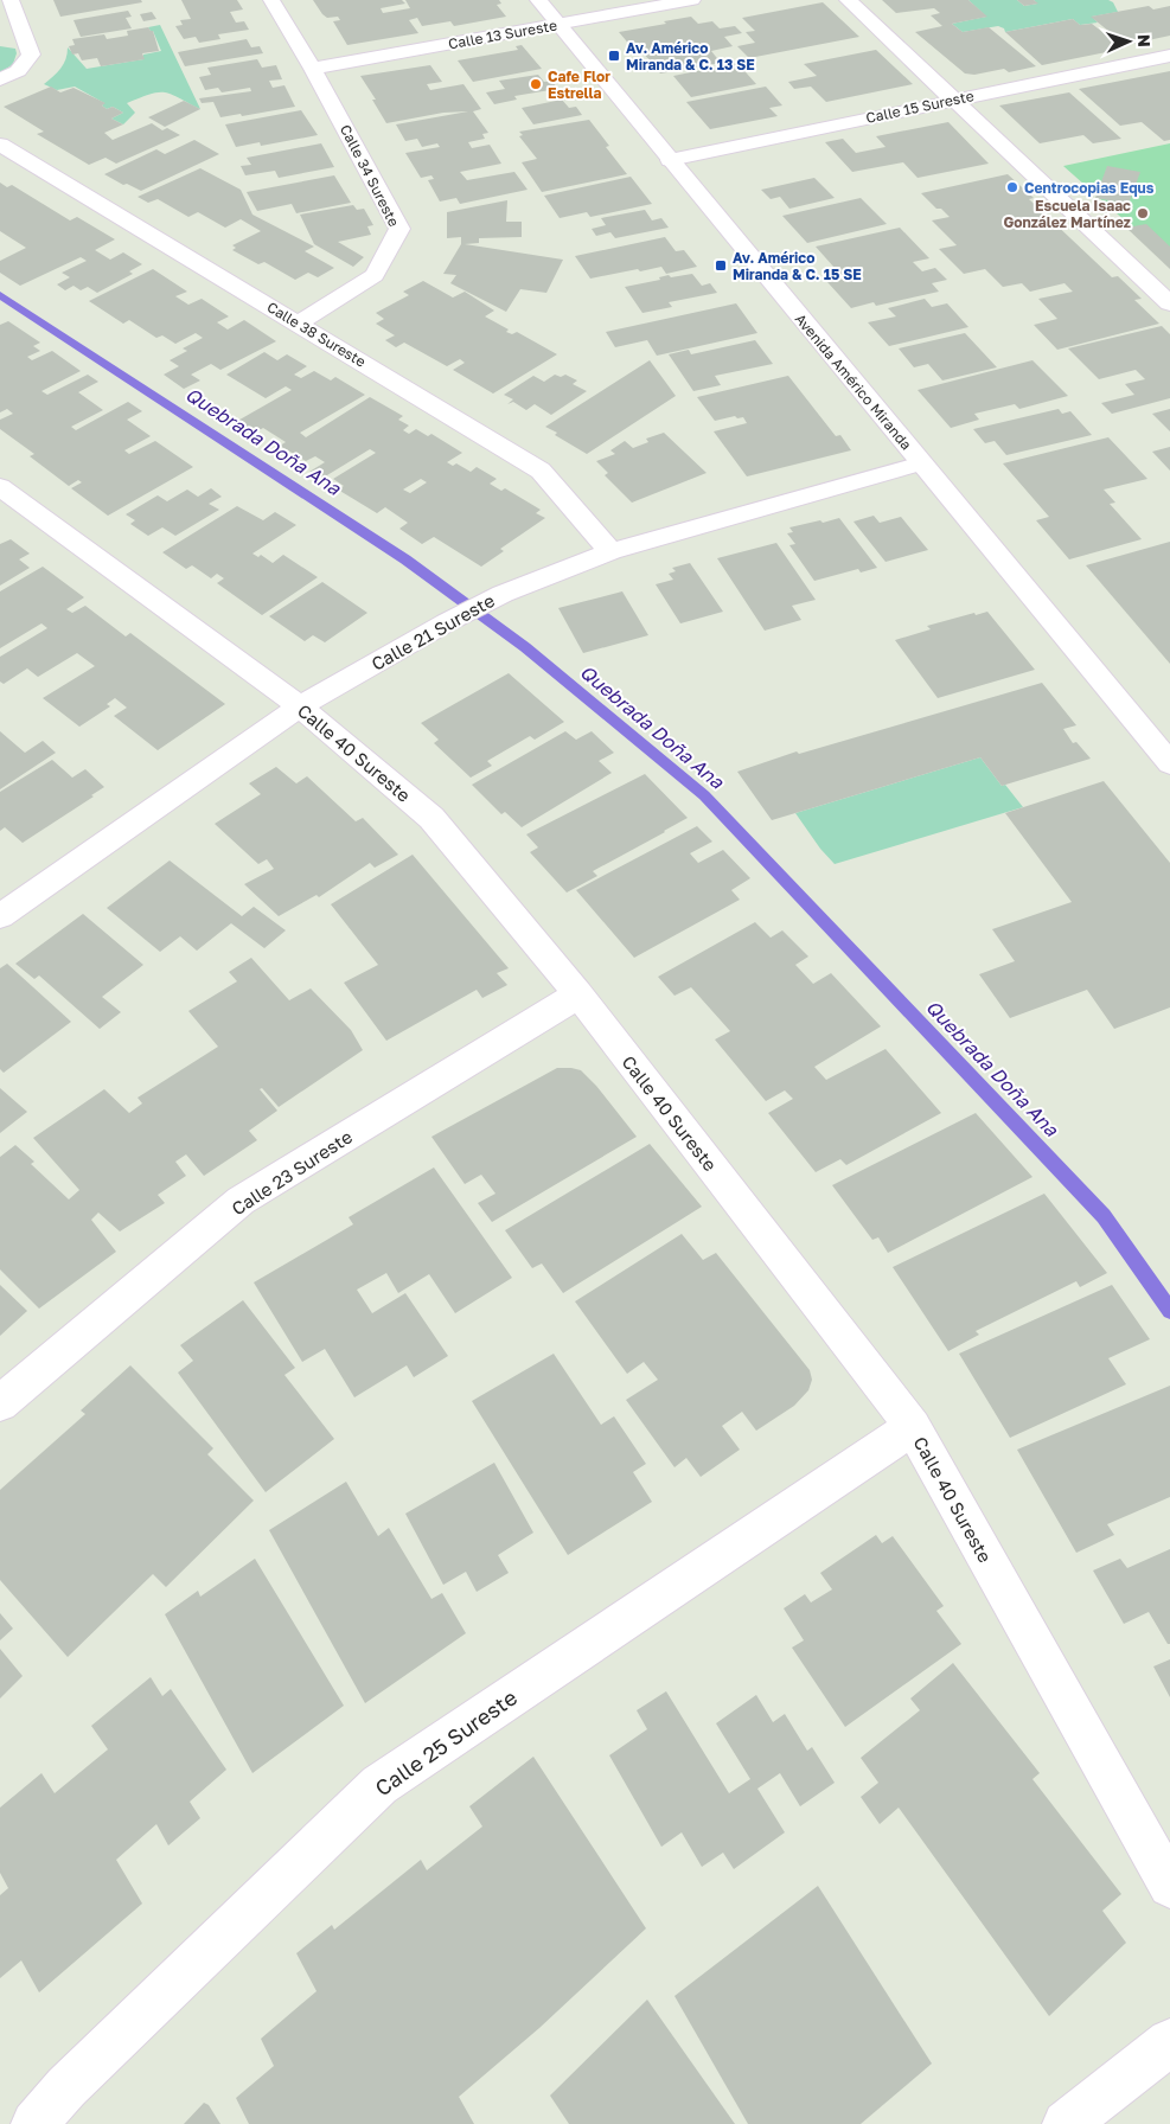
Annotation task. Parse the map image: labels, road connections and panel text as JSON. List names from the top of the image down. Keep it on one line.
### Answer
{"streets":{"street":["Calle 13 Sureste","Calle 15 Sureste","Calle 34 Sureste","Calle 38 Sureste","Avenida Américo Miranda","Calle 21 Sureste","Calle 40 Sureste","Calle 23 Sureste","Calle 25 Sureste"]},"crossings":[["Calle 13 Sureste","Calle 34 Sureste"],["Calle 13 Sureste","Avenida Américo Miranda"],["Calle 15 Sureste","Avenida Américo Miranda"],["Calle 34 Sureste","Calle 38 Sureste"],["Calle 38 Sureste","Calle 21 Sureste"],["Avenida Américo Miranda","Calle 21 Sureste"],["Calle 21 Sureste","Calle 40 Sureste"],["Calle 40 Sureste","Calle 23 Sureste"],["Calle 40 Sureste","Calle 25 Sureste"]],"water":["Quebrada Doña Ana"],"places":{"transit":["Av. Américo Miranda & C. 13 SE","Av. Américo Miranda & C. 15 SE"],"other":["Cafe Flor Estrella","Centrocopias Equs","Escuela Isaac González Martínez"]},"north":"right"}
